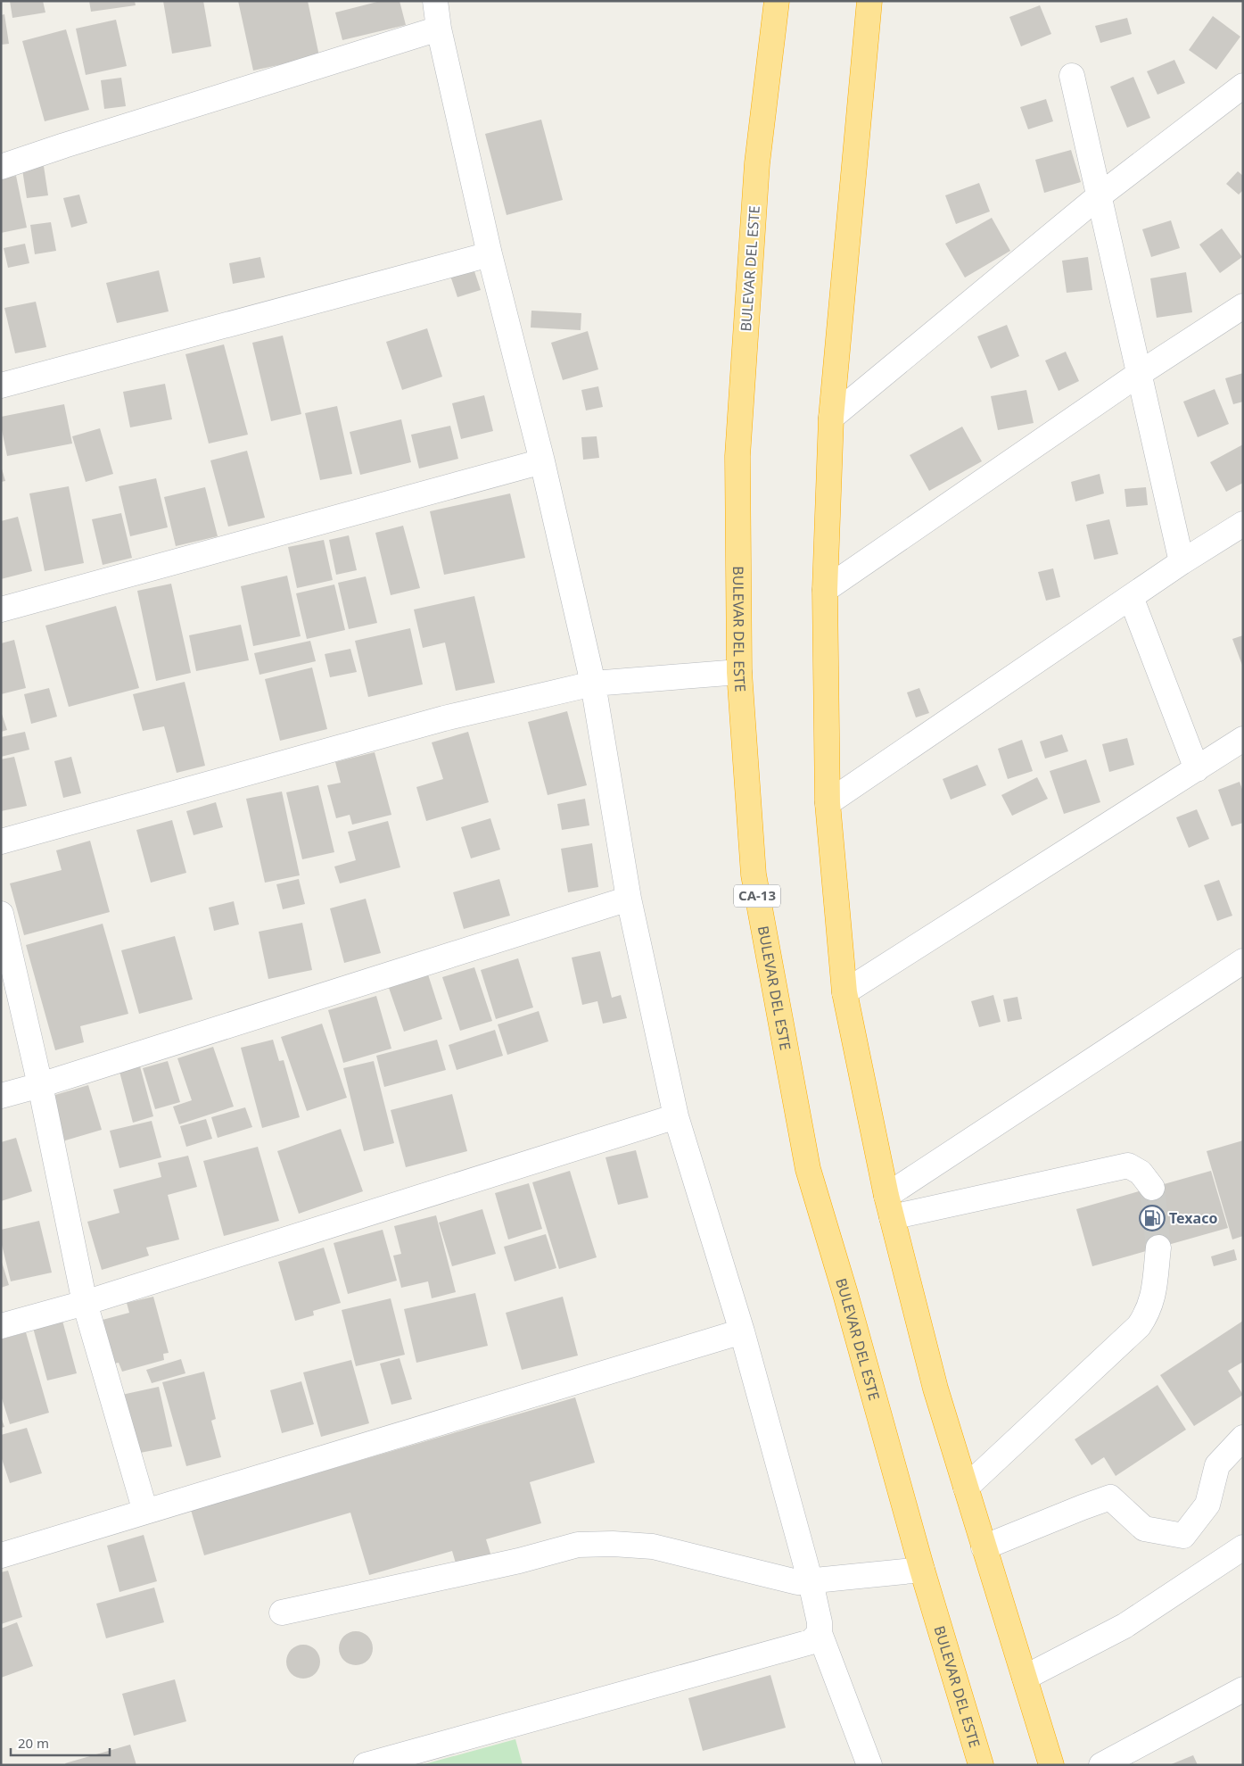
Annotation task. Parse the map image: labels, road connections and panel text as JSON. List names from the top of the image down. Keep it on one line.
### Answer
{"streets":{"highway":["BULEVAR DEL ESTE","CA-13"]},"places":{"fuel station":["Texaco"]},"scale_bar":"20 m"}
